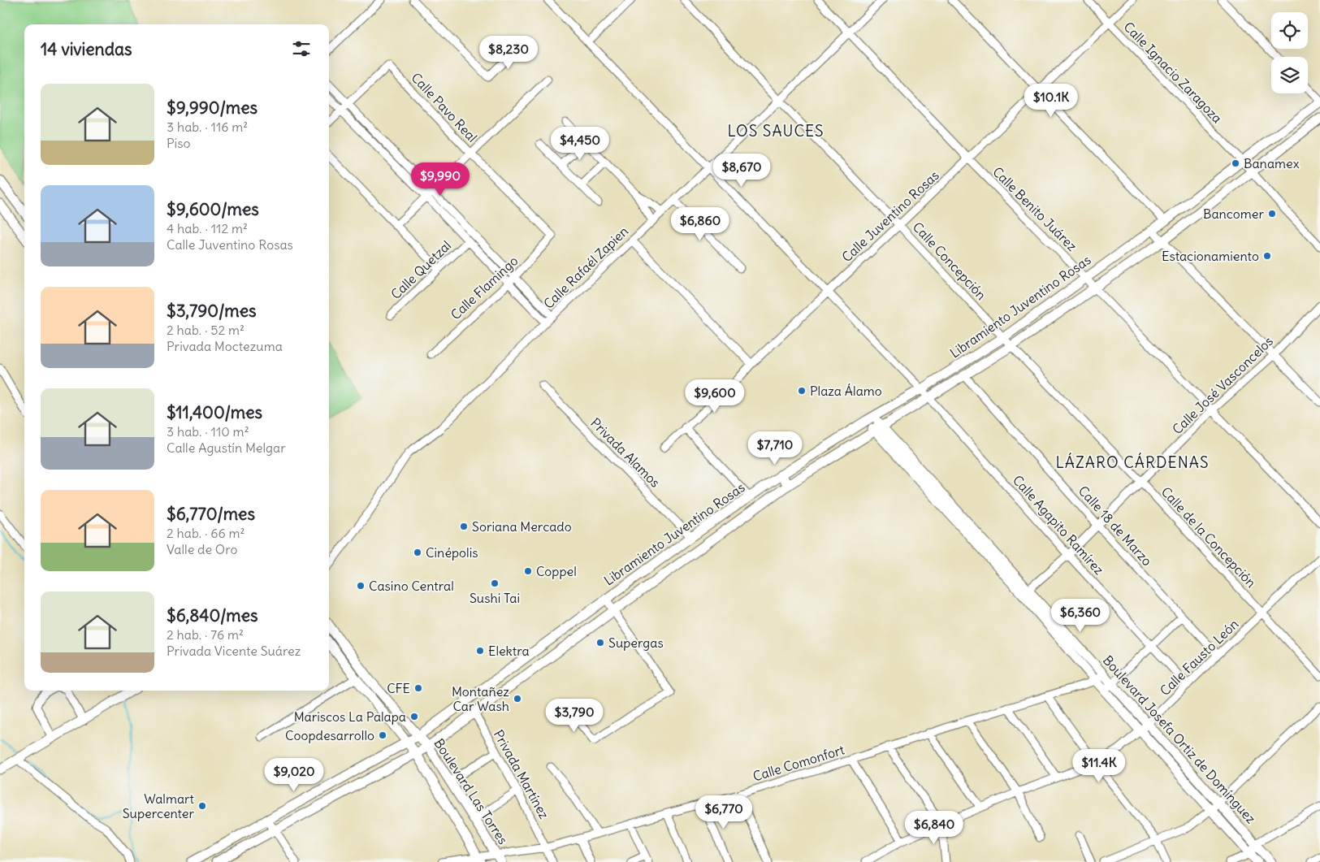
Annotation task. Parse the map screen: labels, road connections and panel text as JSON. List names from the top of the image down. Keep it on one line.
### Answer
{"streets":{"main road":["Libramiento Juventino Rosas","Boulevard Josefa Ortiz de Domínguez","Boulevard Las Torres"],"street":["Calle Ignacio Zaragoza","Calle Pavo Real","Calle Benito Juárez","Calle Juventino Rosas","Calle Concepción","Calle Rafaél Zapien","Calle Quetzal","Calle Flamingo","Calle José Vasconcelos","Privada Alamos","Calle Agapito Ramírez","Calle 18 de Marzo","Calle de la Concepción","Calle Fausto León","Calle Comonfort","Privada Martínez"]},"crossings":[["Calle Ignacio Zaragoza","Calle Juventino Rosas"],["Calle Ignacio Zaragoza","Libramiento Juventino Rosas"],["Calle Pavo Real","Calle Flamingo"],["Calle Benito Juárez","Calle Juventino Rosas"],["Calle Benito Juárez","Calle Rafaél Zapien"],["Calle Benito Juárez","Libramiento Juventino Rosas"],["Calle Benito Juárez","Calle José Vasconcelos"],["Calle Juventino Rosas","Calle Concepción"],["Calle Juventino Rosas","Calle Agapito Ramírez"],["Calle Concepción","Calle Rafaél Zapien"],["Calle Concepción","Libramiento Juventino Rosas"],["Calle Concepción","Calle de la Concepción"],["Calle Rafaél Zapien","Calle Agapito Ramírez"],["Libramiento Juventino Rosas","Privada Alamos"],["Libramiento Juventino Rosas","Calle Agapito Ramírez"],["Libramiento Juventino Rosas","Calle 18 de Marzo"],["Libramiento Juventino Rosas","Calle de la Concepción"],["Libramiento Juventino Rosas","Boulevard Josefa Ortiz de Domínguez"],["Libramiento Juventino Rosas","Privada Martínez"],["Libramiento Juventino Rosas","Boulevard Las Torres"],["Calle José Vasconcelos","Calle Agapito Ramírez"],["Calle José Vasconcelos","Calle 18 de Marzo"],["Calle José Vasconcelos","Calle de la Concepción"],["Calle José Vasconcelos","Boulevard Josefa Ortiz de Domínguez"],["Calle Agapito Ramírez","Calle Fausto León"],["Calle 18 de Marzo","Calle Fausto León"],["Calle de la Concepción","Calle Fausto León"],["Calle Fausto León","Boulevard Josefa Ortiz de Domínguez"],["Boulevard Josefa Ortiz de Domínguez","Calle Comonfort"],["Calle Comonfort","Privada Martínez"],["Calle Comonfort","Boulevard Las Torres"]],"districts":["LOS SAUCES","LÁZARO CÁRDENAS"],"places":["Banamex","Bancomer","Estacionamiento","Plaza Álamo","Soriana Mercado","Cinépolis","Coppel","Sushi Tai","Casino Central","Supergas","Elektra","CFE","Montañez Car Wash","Mariscos La Palapa","Coopdesarrollo","Walmart Supercenter"],"page":{"heading":"14 viviendas","price":["$8,230","$10.1K","$4,450","$8,670","$9,990","$6,860","$9,600","$7,710","$6,360","$3,790","$11.4K","$9,020","$6,770","$6,840"],"list":[{"name":"$9,990/mes","note":"3 hab. · 116 m² · Piso"},{"name":"$9,600/mes","note":"4 hab. · 112 m² · Calle Juventino Rosas"},{"name":"$3,790/mes","note":"2 hab. · 52 m² · Privada Moctezuma"},{"name":"$11,400/mes","note":"3 hab. · 110 m² · Calle Agustín Melgar"},{"name":"$6,770/mes","note":"2 hab. · 66 m² · Valle de Oro"},{"name":"$6,840/mes","note":"2 hab. · 76 m² · Privada Vicente Suárez"}]}}
